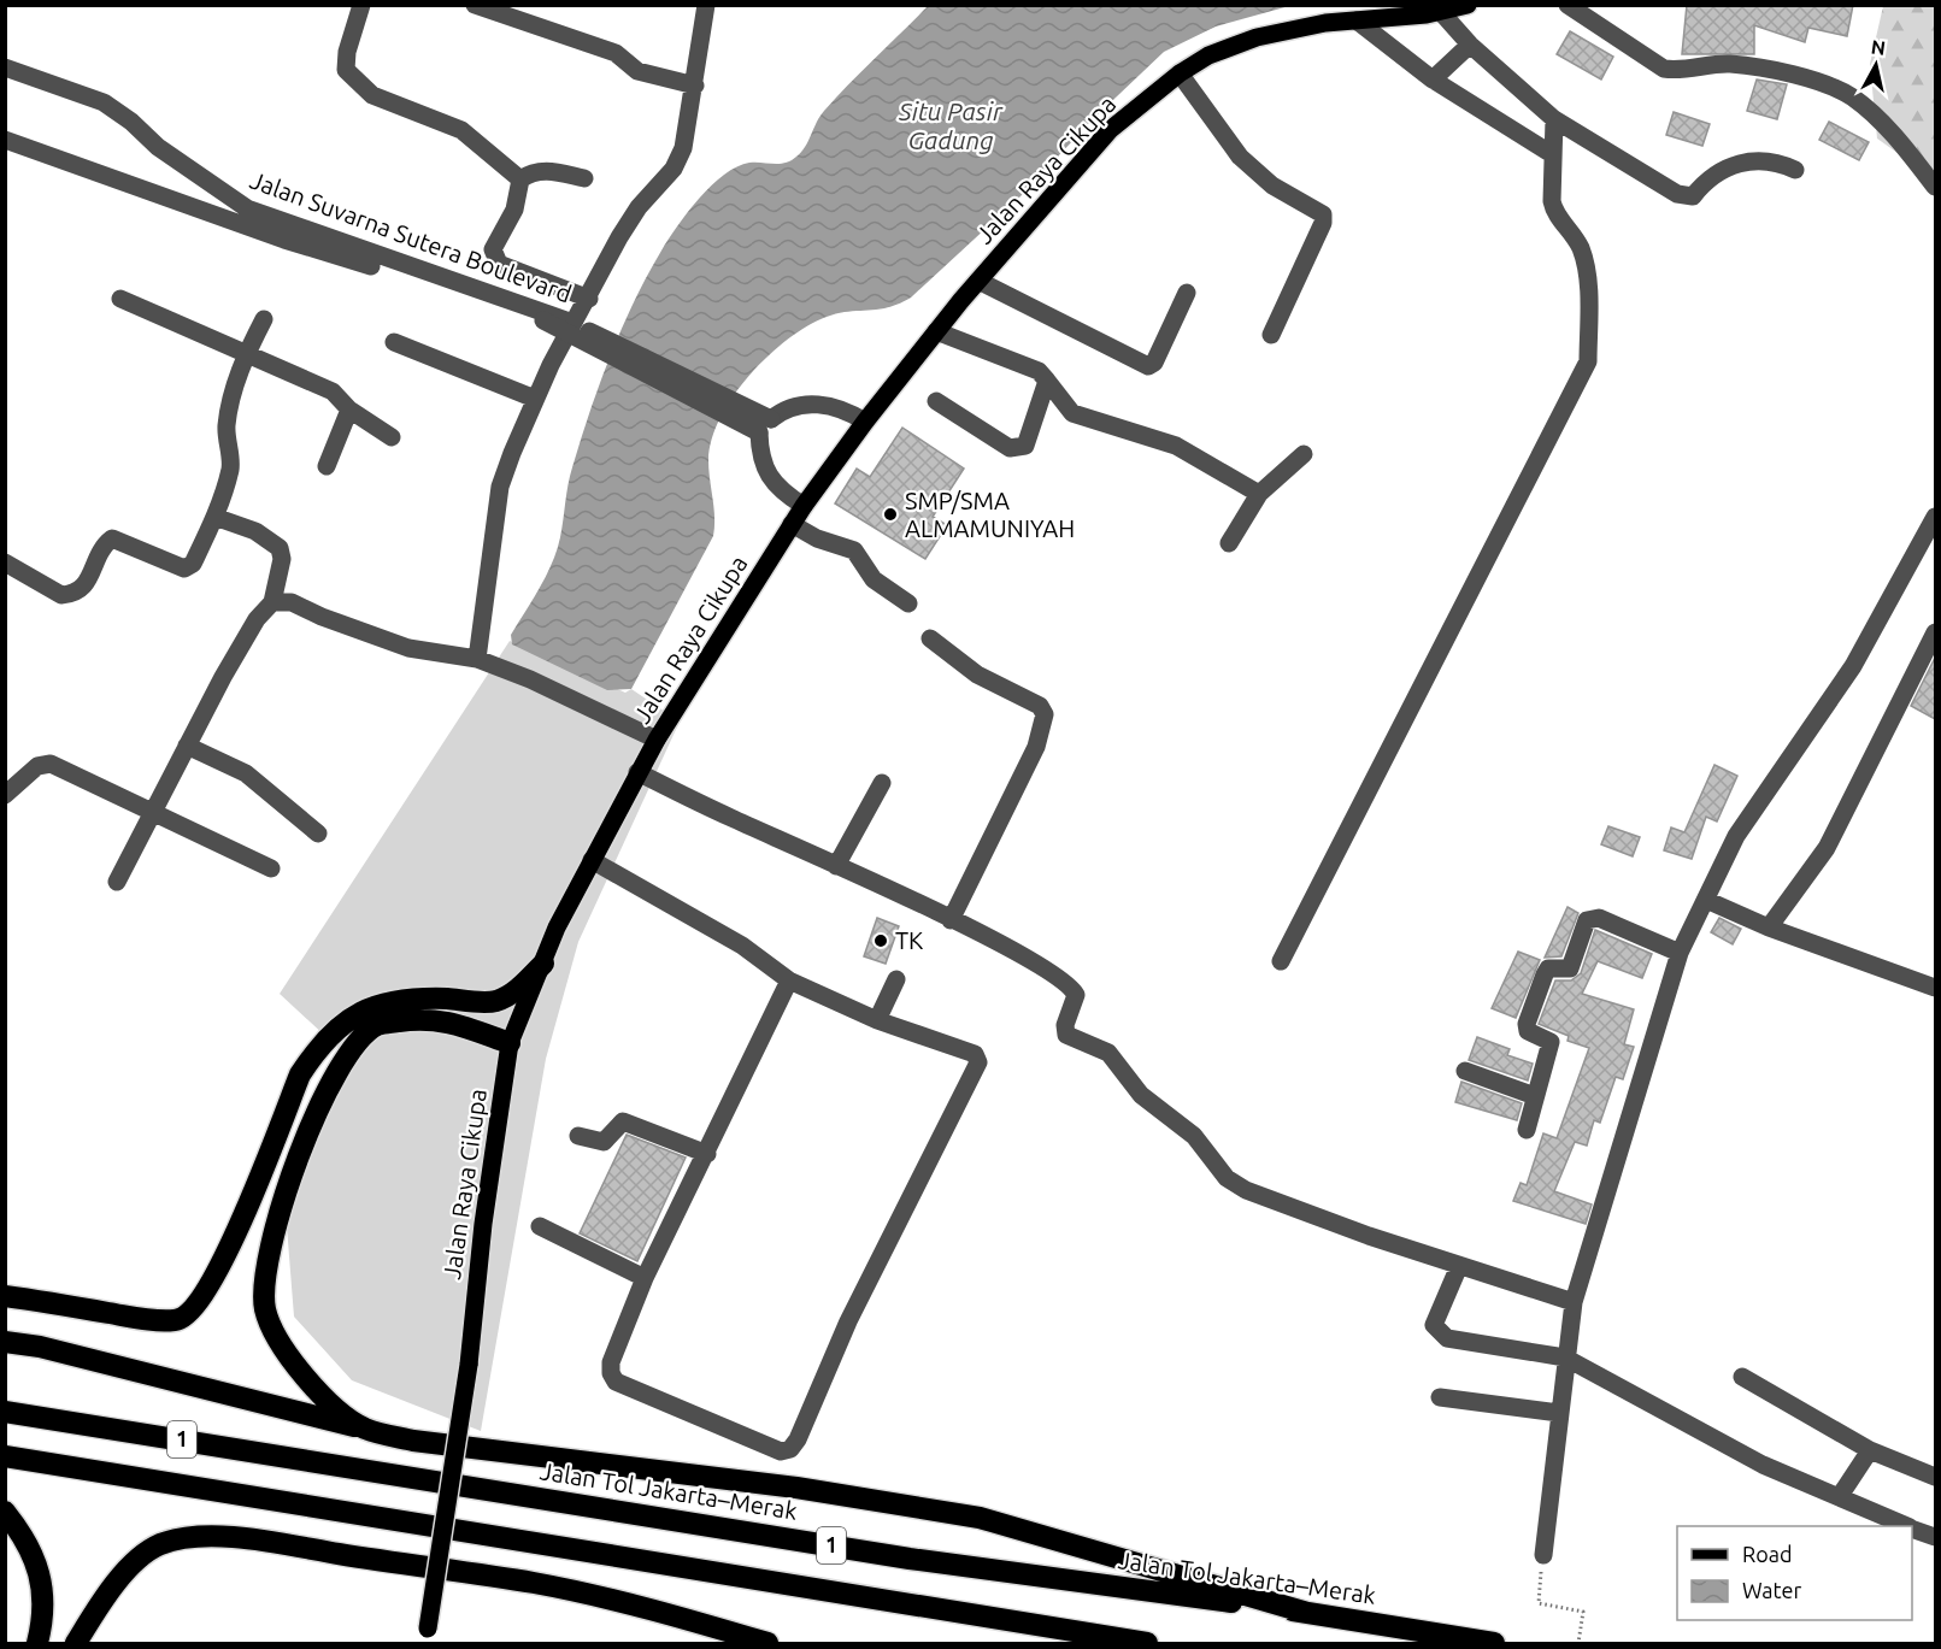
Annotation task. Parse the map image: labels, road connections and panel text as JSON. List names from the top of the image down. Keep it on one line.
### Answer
{"streets":{"highway":["1","Jalan Tol Jakarta–Merak"],"main road":["Jalan Raya Cikupa"],"street":["Jalan Suvarna Sutera Boulevard"]},"water":["Situ Pasir Gadung"],"places":["SMP/SMA ALMAMUNIYAH","TK"],"legend":["Road","Water"],"north":"top"}
